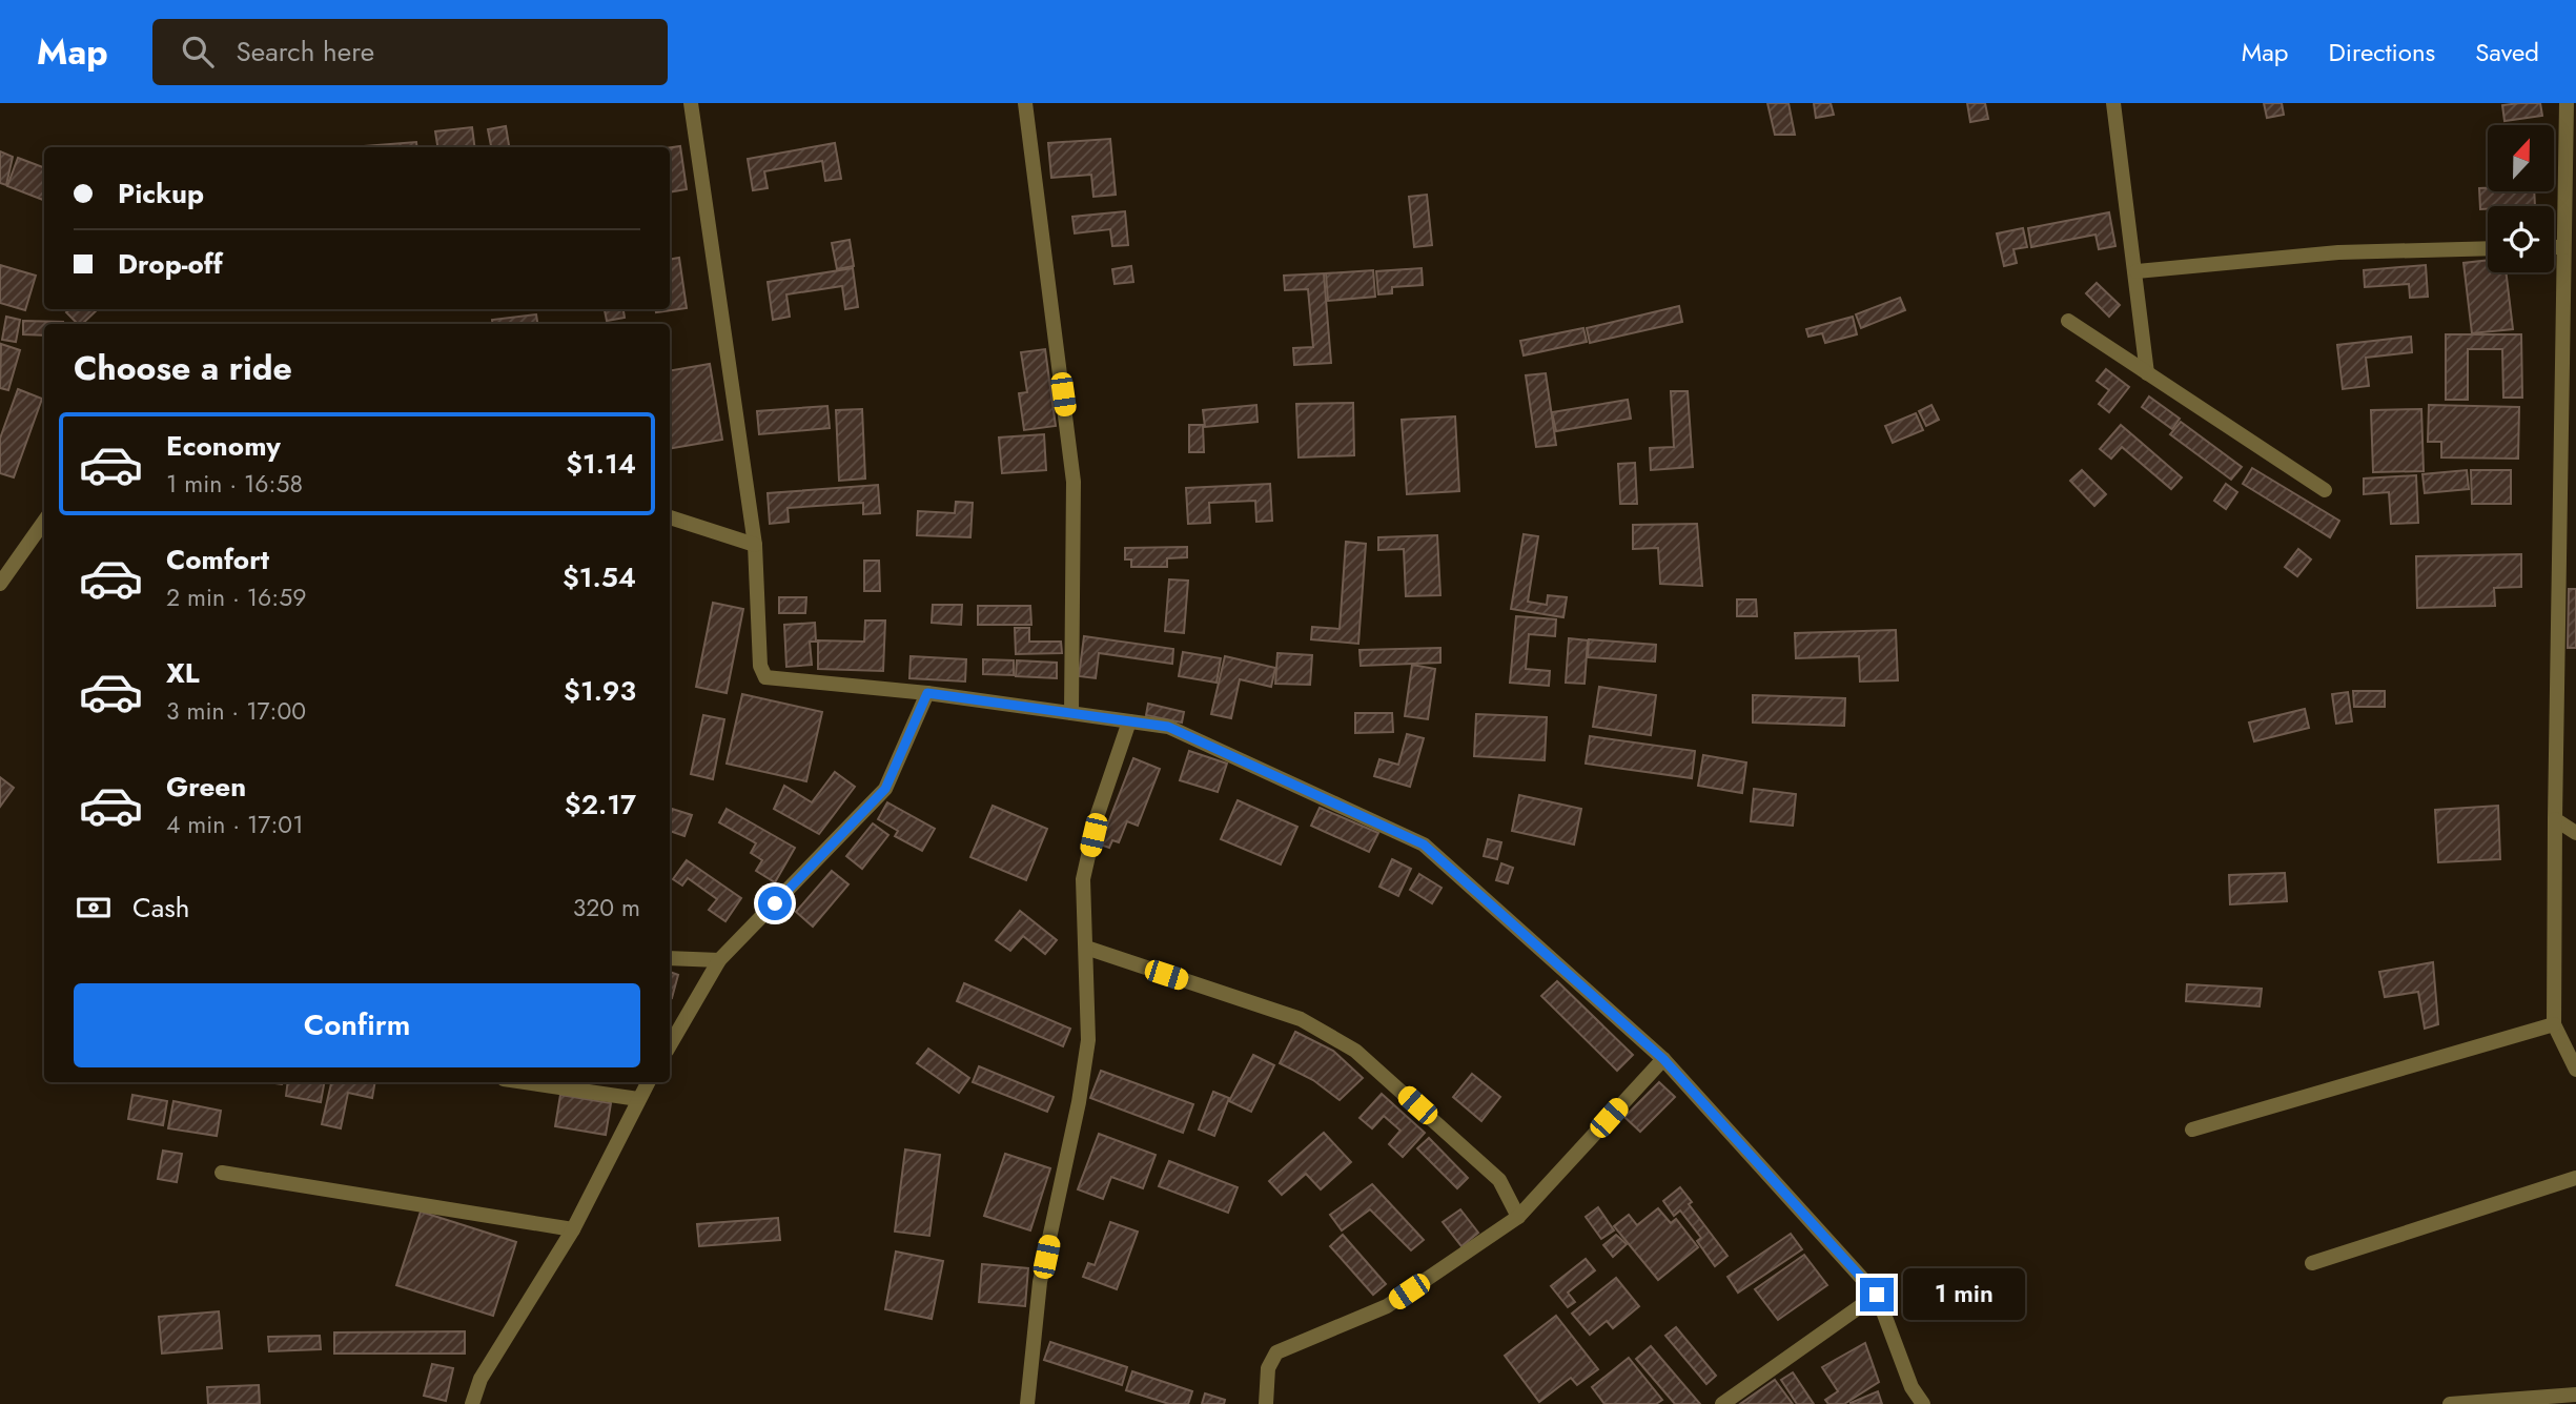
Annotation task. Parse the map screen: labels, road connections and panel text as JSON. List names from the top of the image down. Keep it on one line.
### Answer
{"north":"top","page":{"header":"Map","search":"Search here","nav":["Map","Directions","Saved"],"banner":["Pickup","Drop-off"],"heading":"Choose a ride","list":[{"name":"Economy","note":"1 min · 16:58","value":"$1.14"},{"name":"Comfort","note":"2 min · 16:59","value":"$1.54"},{"name":"XL","note":"3 min · 17:00","value":"$1.93"},{"name":"Green","note":"4 min · 17:01","value":"$2.17"}],"pay":["Cash","320 m"],"buttons":"Confirm","bubble":"1 min"}}
